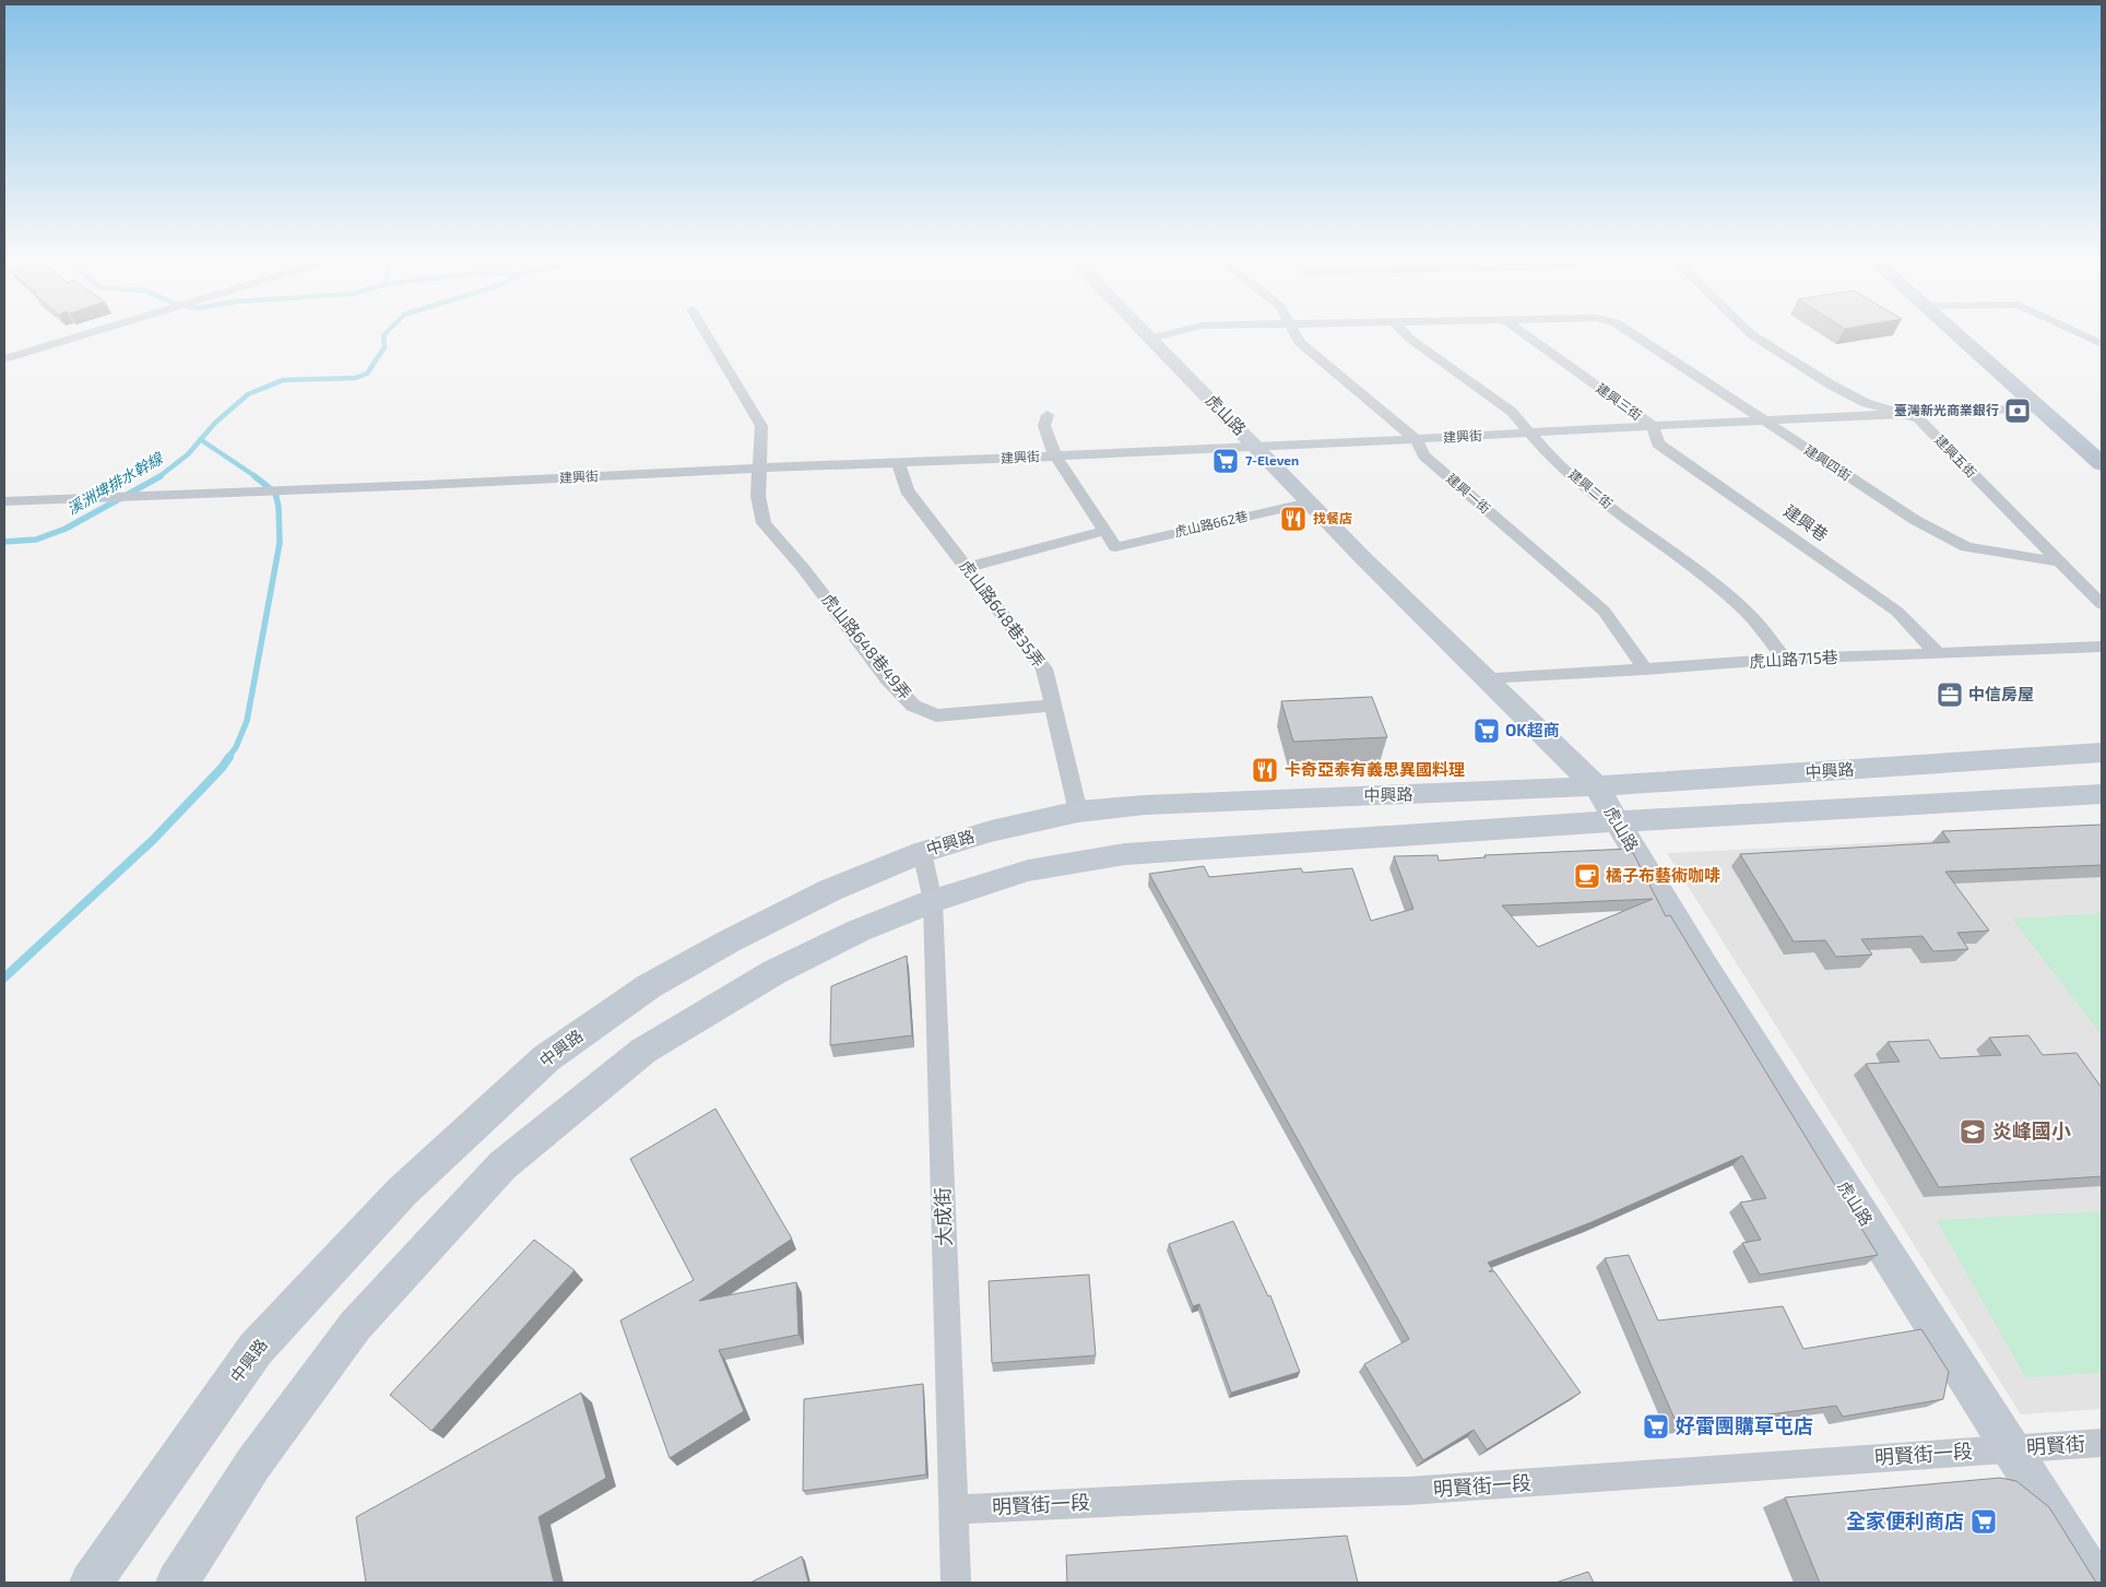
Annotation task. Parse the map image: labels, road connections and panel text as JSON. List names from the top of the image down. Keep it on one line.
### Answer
{"streets":{"street":["建興三街","虎山路","建興街","建興五街","建興四街","建興二街","建興一街","建興巷","虎山路662巷","虎山路648巷35弄","虎山路648巷49弄","虎山路715巷","中興路","大成街","明賢街","明賢街一段"]},"crossings":[["建興三街","建興街"],["建興三街","建興巷"],["虎山路","建興街"],["虎山路","虎山路662巷"],["虎山路","虎山路715巷"],["虎山路","中興路"],["虎山路","明賢街"],["虎山路","明賢街一段"],["建興街","建興五街"],["建興街","建興四街"],["建興街","建興二街"],["建興街","建興一街"],["建興街","建興巷"],["建興街","虎山路648巷35弄"],["建興街","虎山路648巷49弄"],["建興五街","建興四街"],["建興二街","虎山路715巷"],["建興一街","虎山路715巷"],["建興巷","虎山路715巷"],["虎山路648巷35弄","虎山路648巷49弄"],["虎山路648巷35弄","中興路"],["中興路","大成街"],["大成街","明賢街一段"],["明賢街","明賢街一段"]],"water":["溪洲埤排水幹線"],"places":{"bank":["臺灣新光商業銀行"],"supermarket":["7-Eleven","OK超商","好雷團購草屯店","全家便利商店"],"restaurant":["找餐店","卡奇亞泰有義思異國料理"],"office":["中信房屋"],"cafe":["橘子布藝術咖啡"],"school or university":["炎峰國小"]}}
